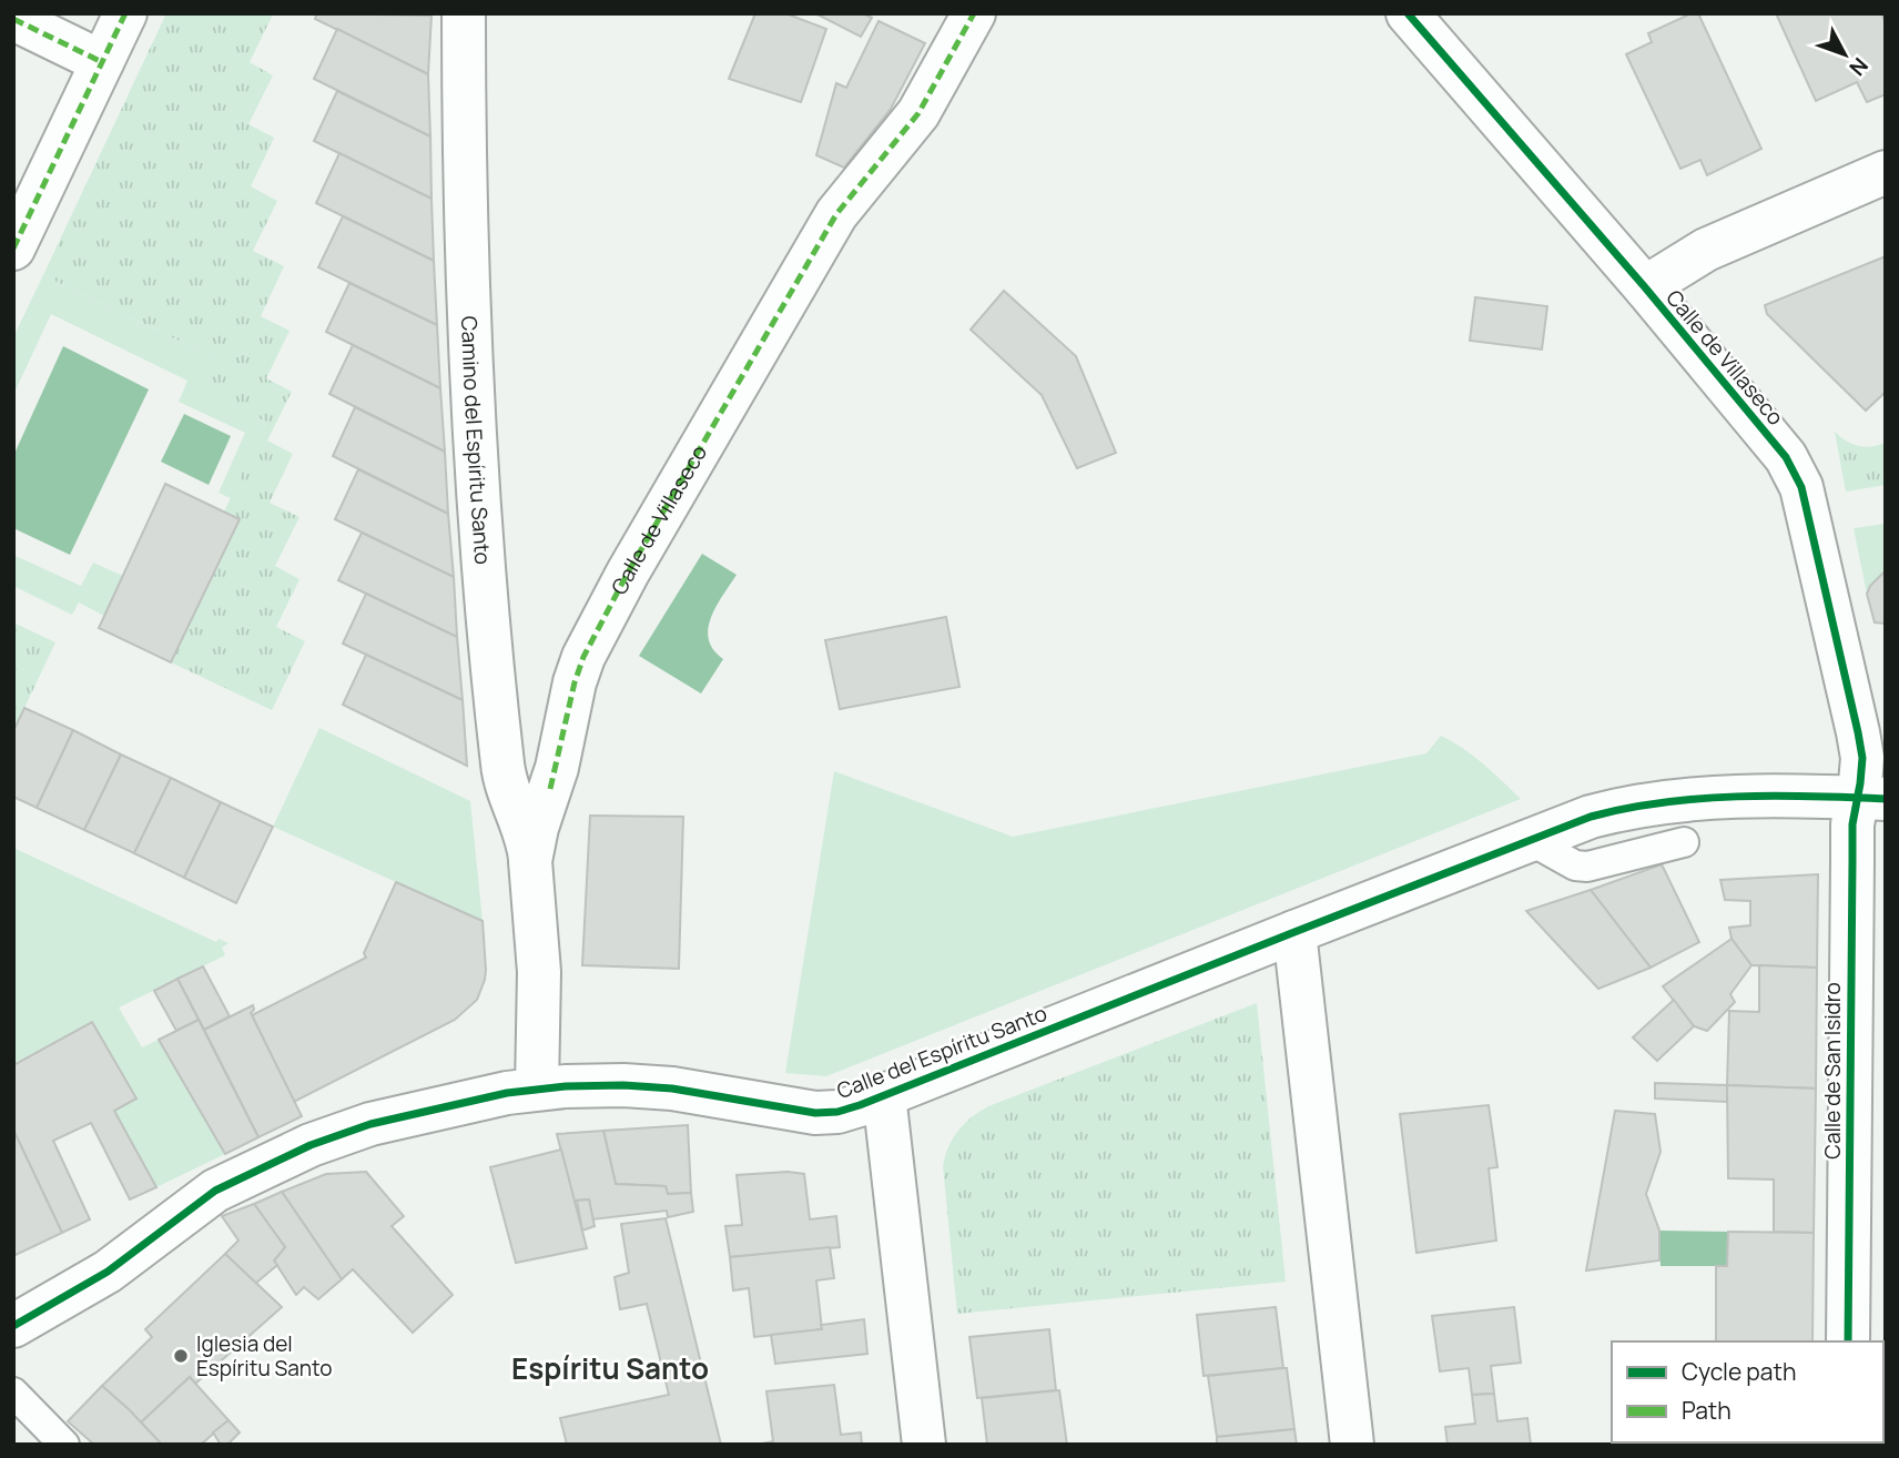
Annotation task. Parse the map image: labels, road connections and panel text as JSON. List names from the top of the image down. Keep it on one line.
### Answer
{"streets":{"street":["Calle de Villaseco","Camino del Espíritu Santo","Calle del Espíritu Santo","Calle de San Isidro"]},"crossings":[["Calle de Villaseco","Camino del Espíritu Santo"],["Calle de Villaseco","Calle del Espíritu Santo"],["Calle de Villaseco","Calle de San Isidro"],["Calle del Espíritu Santo","Calle de San Isidro"]],"districts":["Espíritu Santo"],"places":["Iglesia del Espíritu Santo"],"legend":["Cycle path","Path"],"north":"bottom right"}
